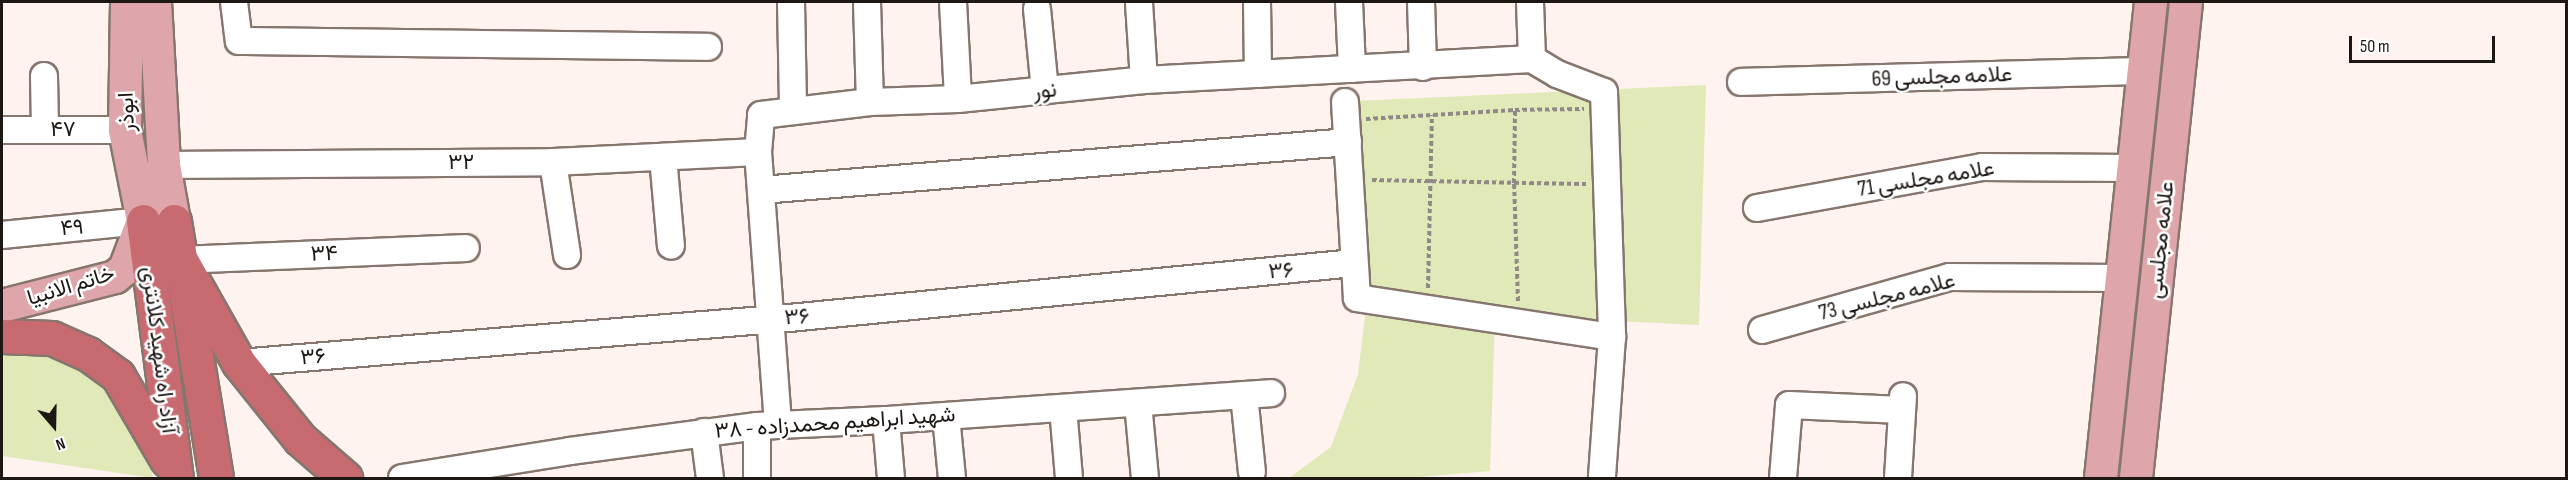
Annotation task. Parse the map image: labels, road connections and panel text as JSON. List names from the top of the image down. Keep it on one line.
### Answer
{"streets":{"highway":["آزاد راه شهید کلانتری"],"main road":["ابوذر","علامه مجلسی","خاتم الانبیا"],"street":["علامه مجلسی 69","نور","۴۷","۳۲","علامه مجلسی 71","۴۹","۳۴","۳۶","علامه مجلسی 73","شهید ابراهیم محمدزاده - ۳۸"]},"crossings":[["علامه مجلسی 69","علامه مجلسی"],["نور","۳۲"],["نور","۳۶"],["نور","شهید ابراهیم محمدزاده - ۳۸"],["ابوذر","۴۷"],["ابوذر","۳۲"],["ابوذر","۴۹"],["ابوذر","خاتم الانبیا"],["ابوذر","آزاد راه شهید کلانتری"],["علامه مجلسی 71","علامه مجلسی"],["۴۹","خاتم الانبیا"],["۴۹","آزاد راه شهید کلانتری"],["علامه مجلسی","علامه مجلسی 73"],["خاتم الانبیا","آزاد راه شهید کلانتری"]],"scale_bar":"50 m","north":"bottom"}
